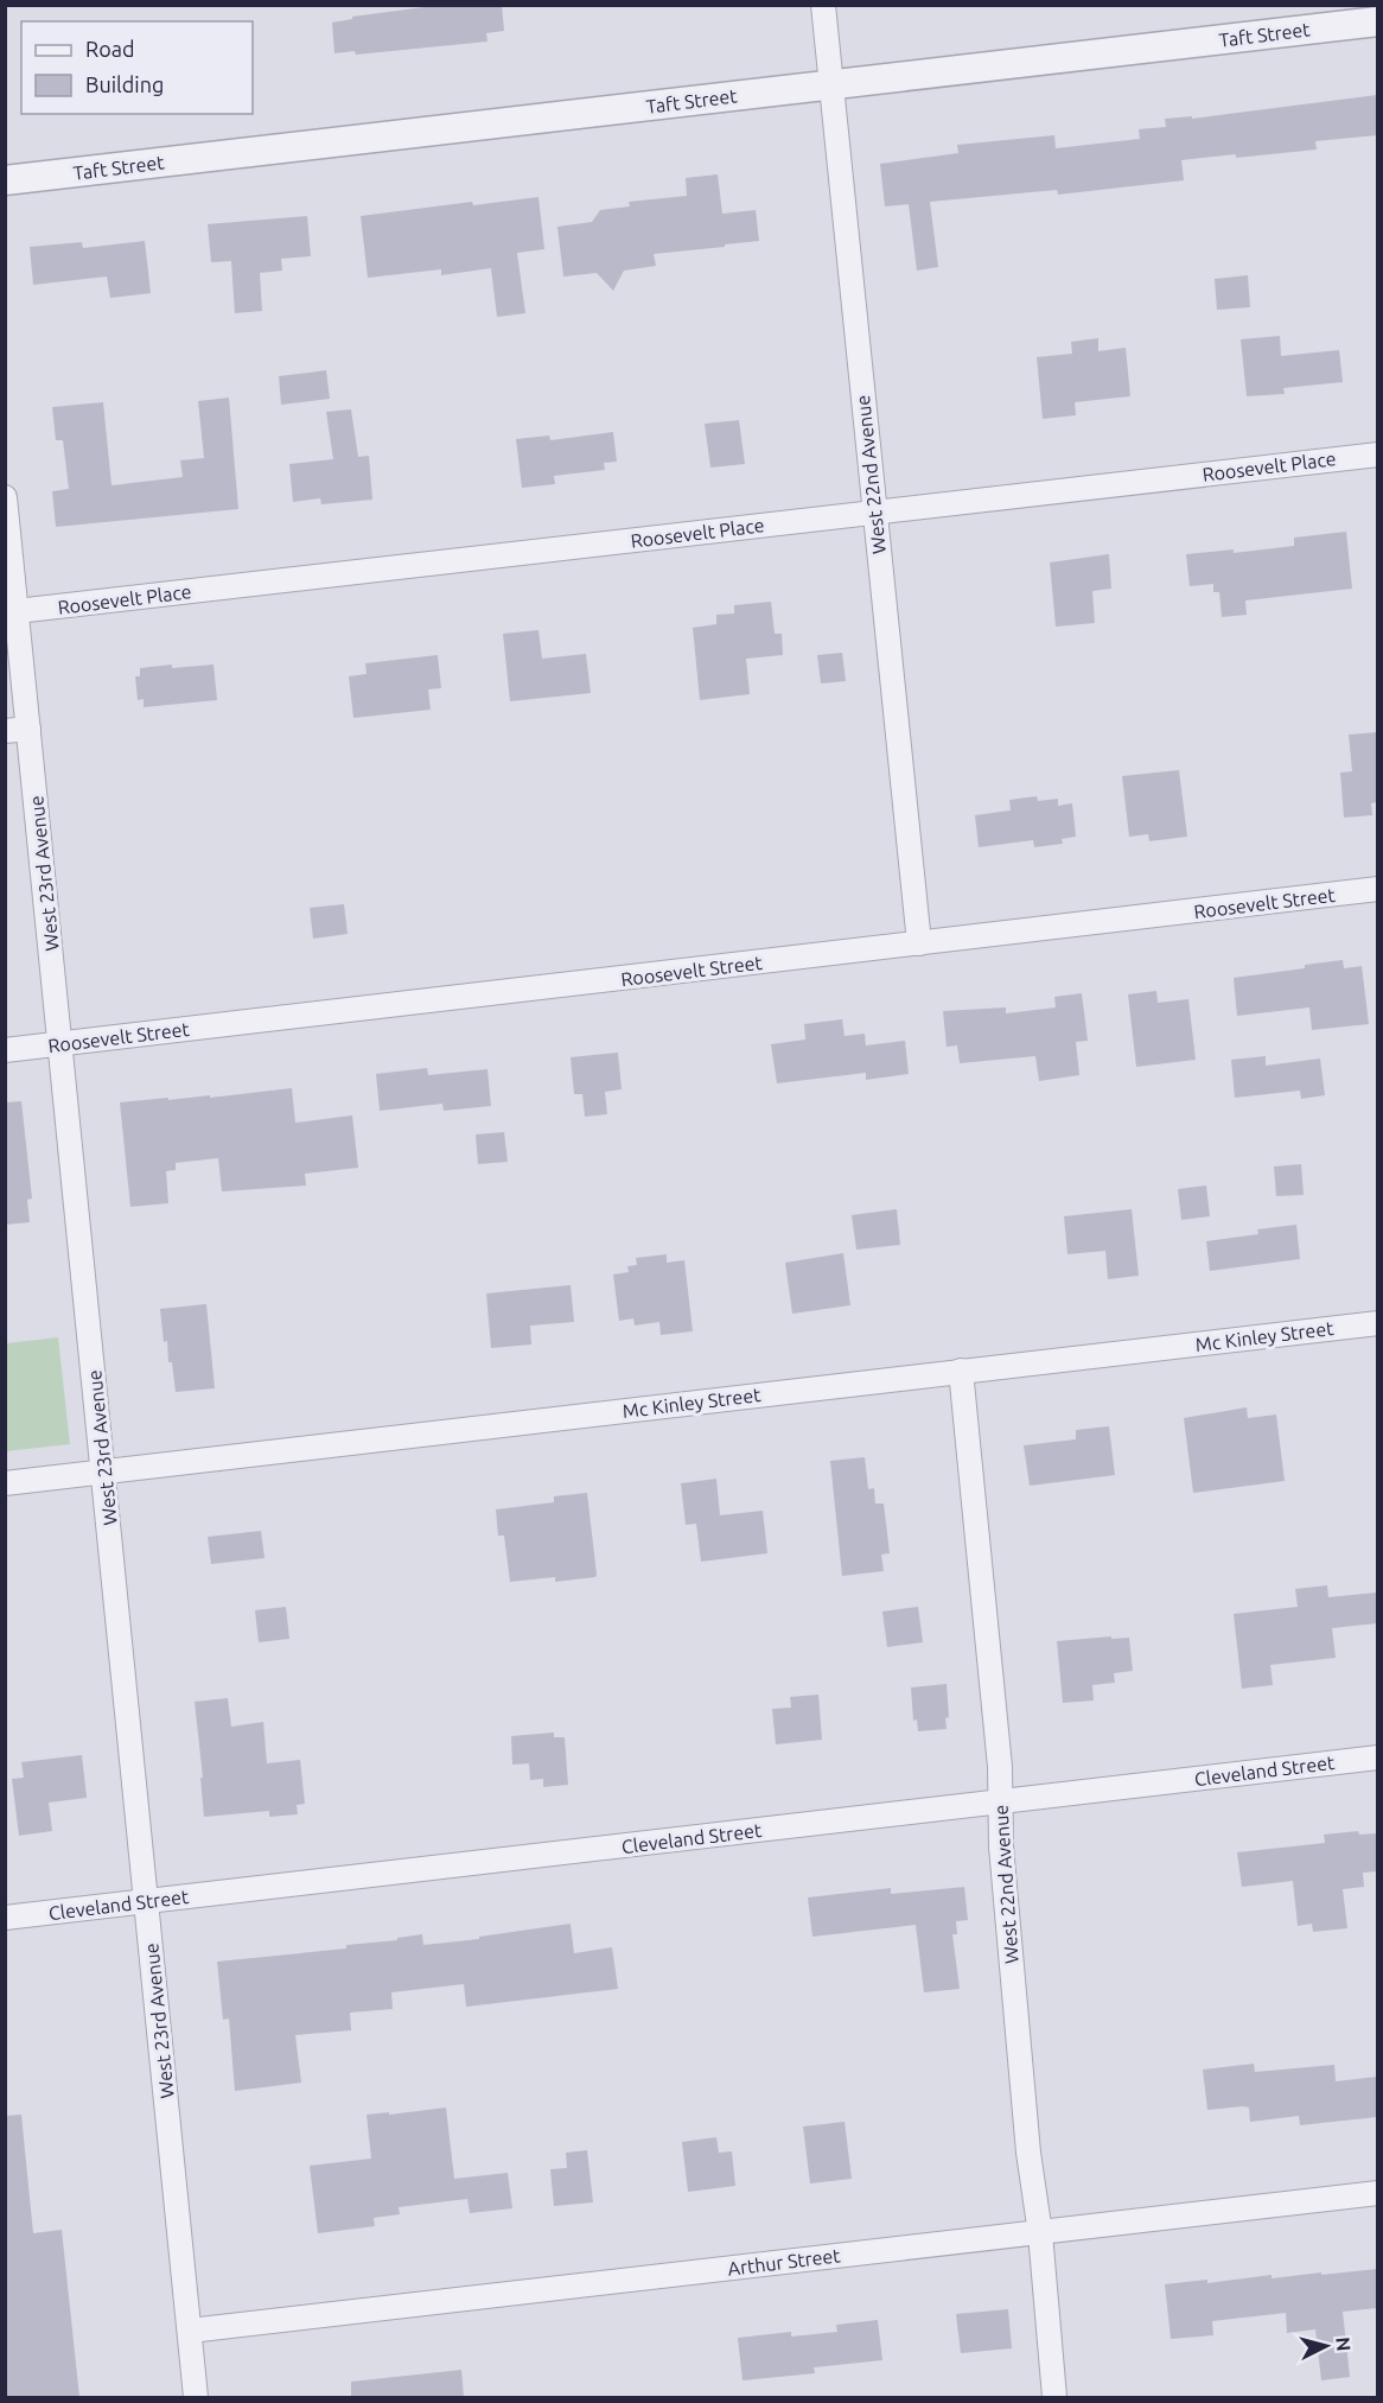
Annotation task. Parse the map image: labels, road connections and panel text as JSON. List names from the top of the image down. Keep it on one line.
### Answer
{"streets":{"street":["Taft Street","Roosevelt Place","West 22nd Avenue","West 23rd Avenue","Roosevelt Street","Mc Kinley Street","Cleveland Street","Arthur Street"]},"crossings":[["Taft Street","West 22nd Avenue"],["Roosevelt Place","West 22nd Avenue"],["Roosevelt Place","West 23rd Avenue"],["West 22nd Avenue","Roosevelt Street"],["West 22nd Avenue","Mc Kinley Street"],["West 22nd Avenue","Cleveland Street"],["West 22nd Avenue","Arthur Street"],["West 23rd Avenue","Roosevelt Street"],["West 23rd Avenue","Mc Kinley Street"],["West 23rd Avenue","Cleveland Street"],["West 23rd Avenue","Arthur Street"]],"legend":["Road","Building"],"north":"right"}
